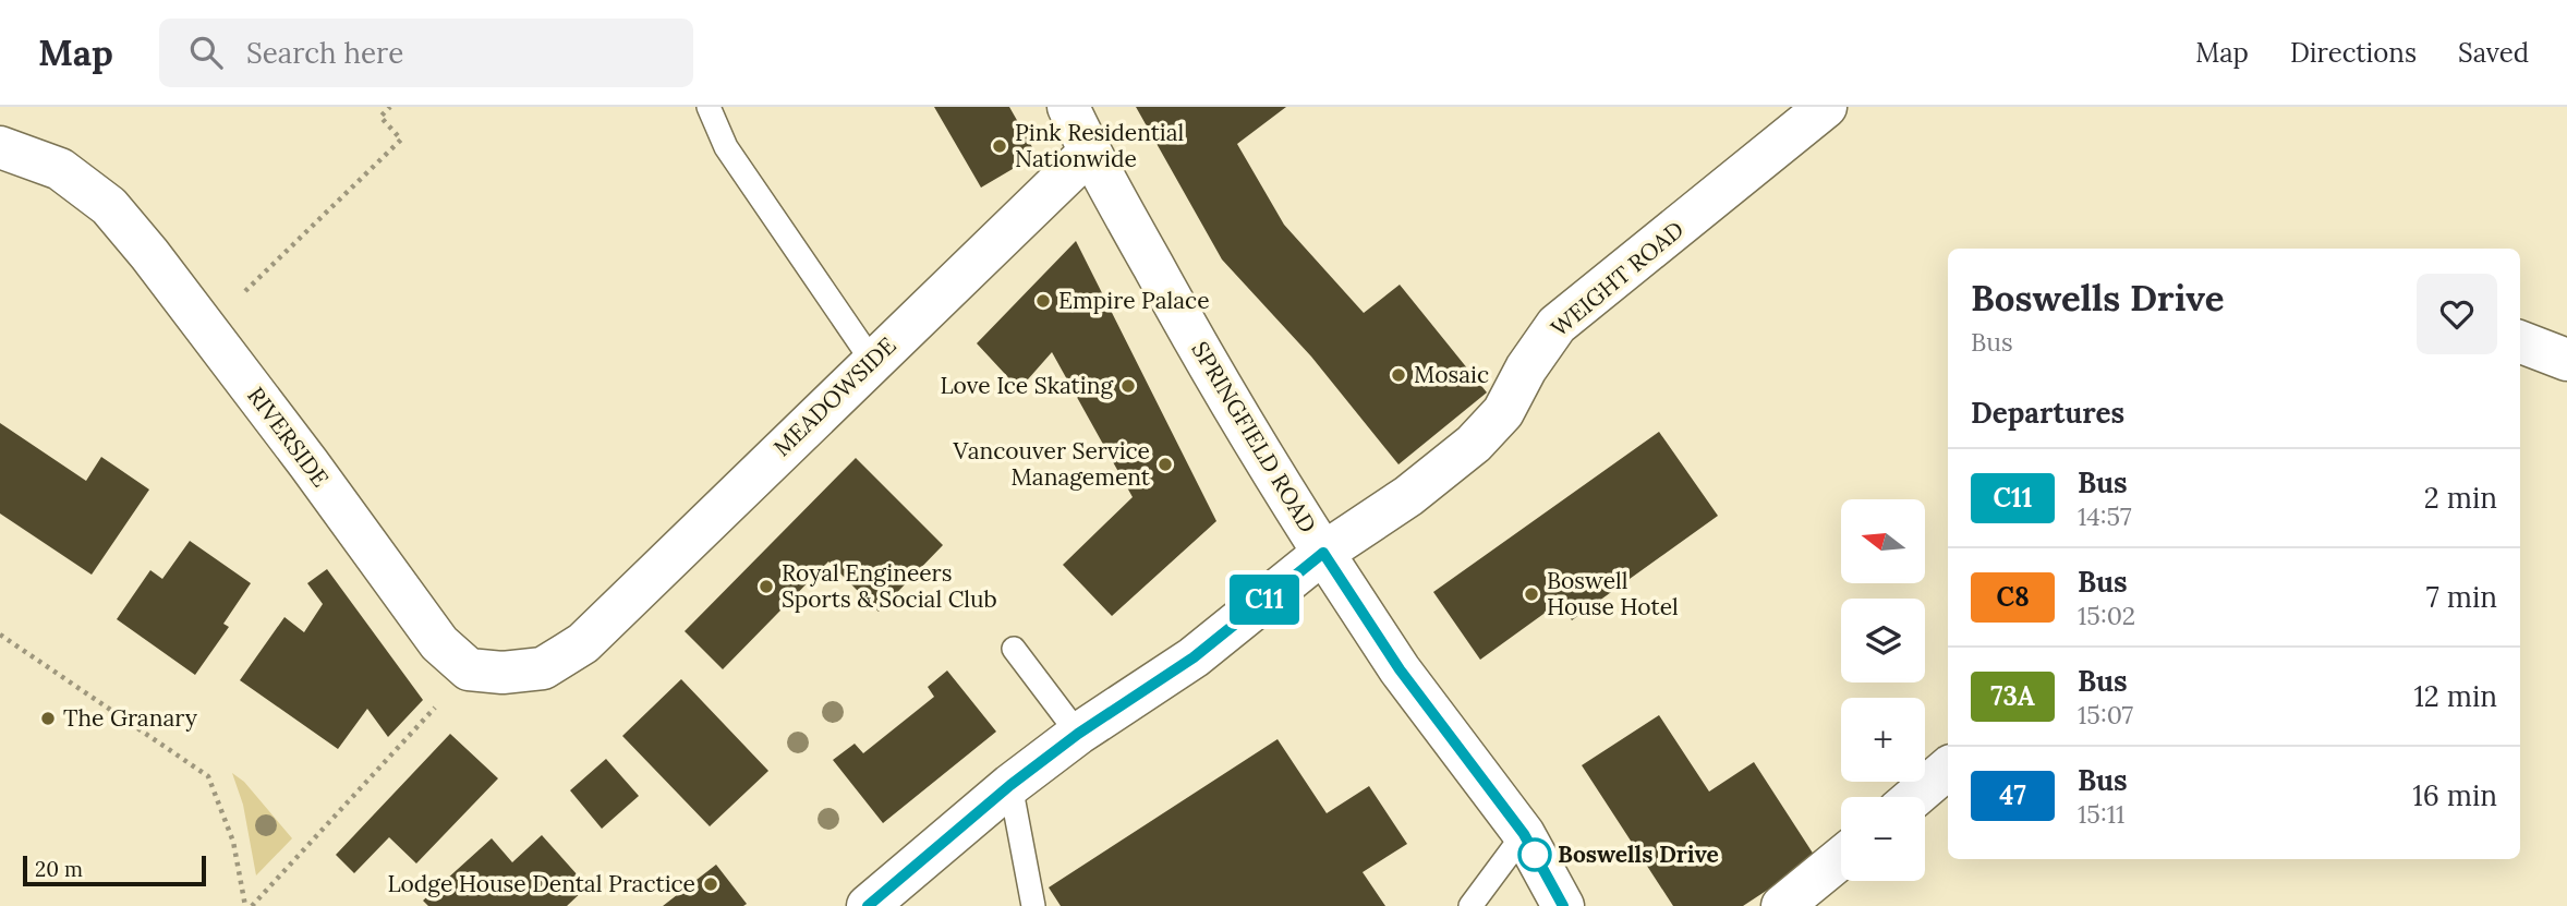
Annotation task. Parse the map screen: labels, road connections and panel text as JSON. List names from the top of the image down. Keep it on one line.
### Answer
{"streets":{"street":["WEIGHT ROAD","MEADOWSIDE","RIVERSIDE","SPRINGFIELD ROAD"]},"crossings":[["WEIGHT ROAD","SPRINGFIELD ROAD"],["MEADOWSIDE","RIVERSIDE"],["MEADOWSIDE","SPRINGFIELD ROAD"]],"places":["Pink Residential Nationwide","Empire Palace","Mosaic","Love Ice Skating","Vancouver Service Management","Royal Engineers Sports & Social Club","Boswell House Hotel","The Granary","Boswells Drive","Lodge House Dental Practice"],"lines":["bus line C11"],"scale_bar":"20 m","north":"left","page":{"header":"Map","search":"Search here","nav":["Map","Directions","Saved"],"on_map":"C11","heading":[["Boswells Drive","Bus"],"Departures"],"list":[{"mark":"C11","name":"Bus","note":"14:57","value":"2 min"},{"mark":"C8","name":"Bus","note":"15:02","value":"7 min"},{"mark":"73A","name":"Bus","note":"15:07","value":"12 min"},{"mark":"47","name":"Bus","note":"15:11","value":"16 min"}],"map_buttons":["+","−"],"scale":"20 m"}}
